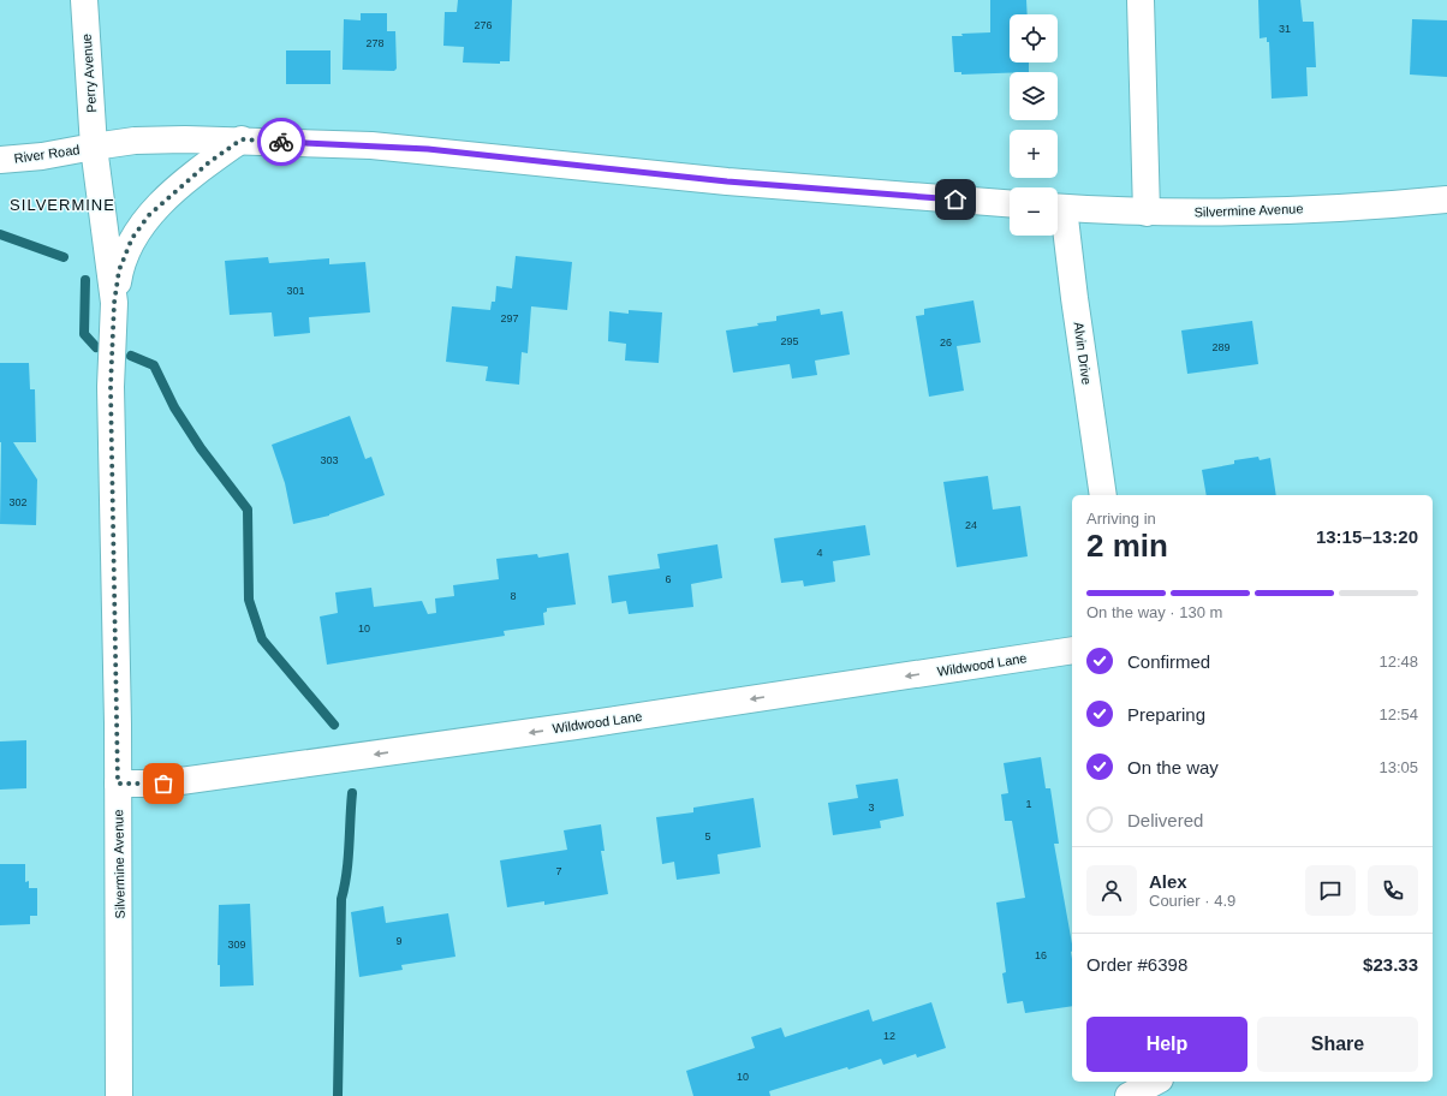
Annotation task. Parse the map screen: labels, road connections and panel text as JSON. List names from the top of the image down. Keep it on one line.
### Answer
{"streets":{"street":["Perry Avenue","River Road","Silvermine Avenue","Alvin Drive","Wildwood Lane"]},"crossings":[["Perry Avenue","River Road"],["Perry Avenue","Silvermine Avenue"],["River Road","Silvermine Avenue"],["Silvermine Avenue","Wildwood Lane"]],"one_way":["Wildwood Lane"],"districts":["SILVERMINE"],"house_numbers":["276","31","278","301","297","295","26","289","303","302","24","4","6","8","10","1","3","5","7","9","309","16","12","10"],"page":{"map_buttons":["+","−"],"heading":["2 min","Arriving in","13:15–13:20"],"panel":["Alex","Courier · 4.9","Order #6398","$23.33"],"bar":"On the way · 130 m","list":[["Confirmed","12:48"],["Preparing","12:54"],["On the way","13:05"],"Delivered"],"buttons":["Help","Share"]}}
